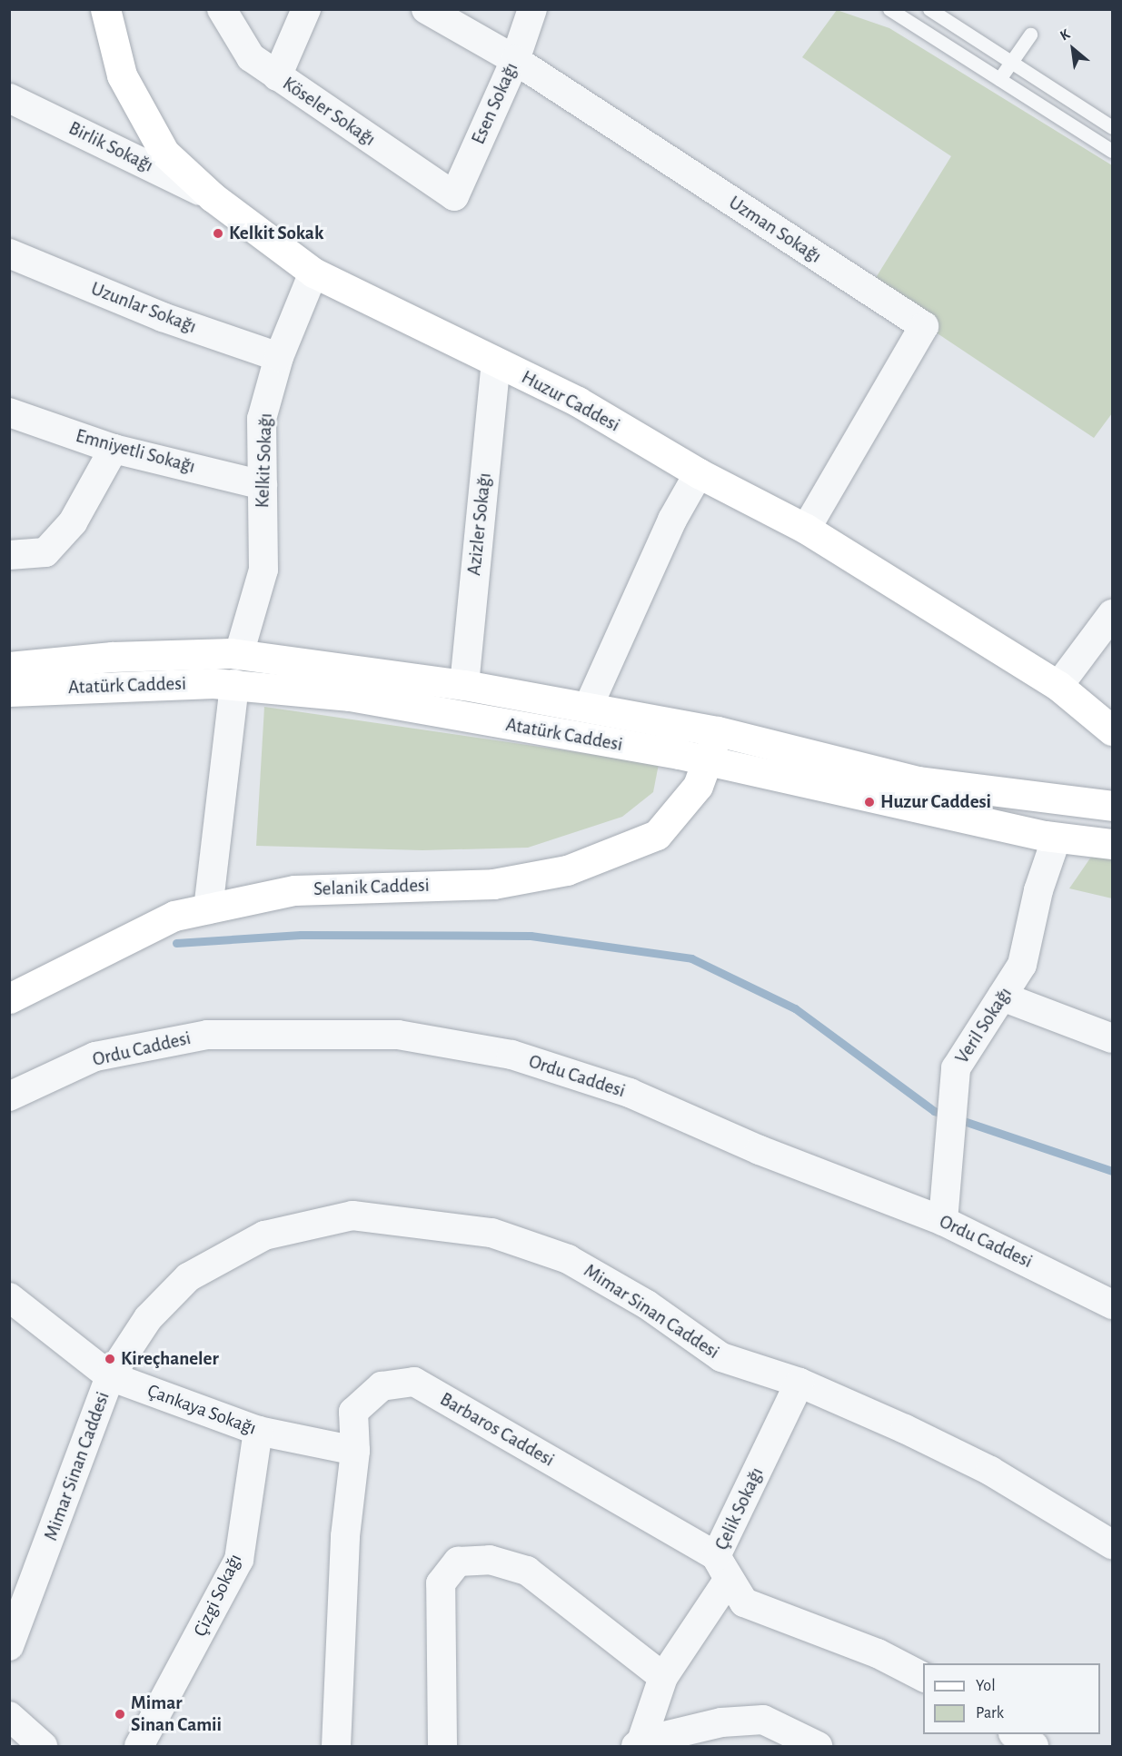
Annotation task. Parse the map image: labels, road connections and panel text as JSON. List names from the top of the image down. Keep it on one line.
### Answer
{"streets":{"main road":["Huzur Caddesi","Atatürk Caddesi","Selanik Caddesi"],"street":["Esen Sokağı","Köseler Sokağı","Birlik Sokağı","Uzman Sokağı","Uzunlar Sokağı","Emniyetli Sokağı","Kelkit Sokağı","Azizler Sokağı","Veril Sokağı","Ordu Caddesi","Mimar Sinan Caddesi","Çankaya Sokağı","Barbaros Caddesi","Çelik Sokağı","Çizgi Sokağı"]},"crossings":[["Esen Sokağı","Köseler Sokağı"],["Esen Sokağı","Uzman Sokağı"],["Birlik Sokağı","Huzur Caddesi"],["Uzman Sokağı","Huzur Caddesi"],["Uzunlar Sokağı","Kelkit Sokağı"],["Huzur Caddesi","Kelkit Sokağı"],["Huzur Caddesi","Azizler Sokağı"],["Emniyetli Sokağı","Kelkit Sokağı"],["Kelkit Sokağı","Atatürk Caddesi"],["Azizler Sokağı","Atatürk Caddesi"],["Atatürk Caddesi","Selanik Caddesi"],["Atatürk Caddesi","Veril Sokağı"],["Veril Sokağı","Ordu Caddesi"],["Mimar Sinan Caddesi","Çankaya Sokağı"],["Mimar Sinan Caddesi","Çelik Sokağı"],["Çankaya Sokağı","Barbaros Caddesi"],["Çankaya Sokağı","Çizgi Sokağı"],["Barbaros Caddesi","Çelik Sokağı"]],"places":["Kelkit Sokak","Huzur Caddesi","Kireçhaneler","Mimar Sinan Camii"],"legend":["Yol","Park"],"north":"top left"}
